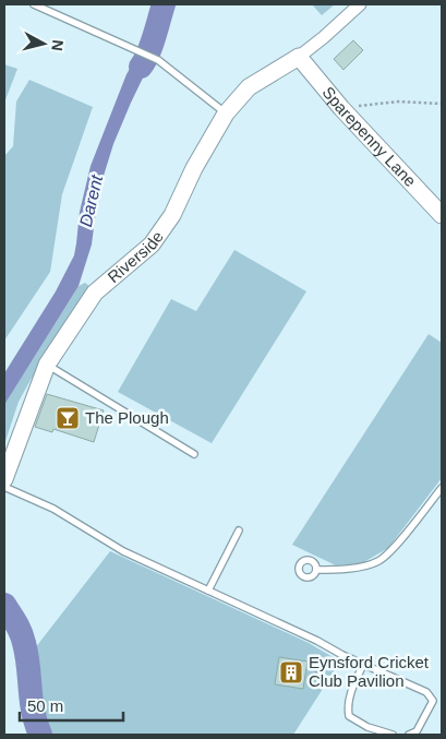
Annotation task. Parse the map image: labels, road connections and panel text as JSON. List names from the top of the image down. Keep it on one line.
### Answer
{"streets":{"street":["Sparepenny Lane","Riverside"]},"crossings":[["Sparepenny Lane","Riverside"]],"water":["Darent"],"places":{"bar":["The Plough"],"building":["Eynsford Cricket Club Pavilion"]},"scale_bar":"50 m","north":"right"}
